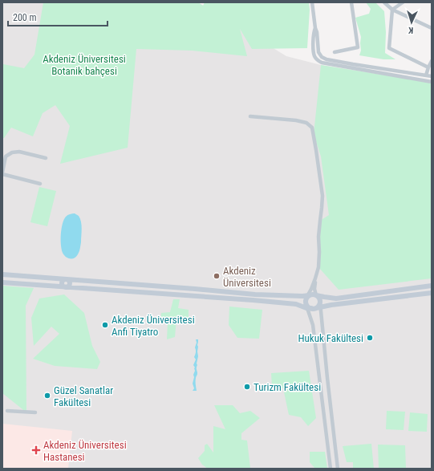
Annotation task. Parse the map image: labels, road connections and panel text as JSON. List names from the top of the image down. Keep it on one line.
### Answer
{"parks":["Akdeniz Üniversitesi Botanik bahçesi"],"places":{"other":["Akdeniz Üniversitesi","Akdeniz Üniversitesi Anfi Tiyatro","Hukuk Fakültesi","Turizm Fakültesi","Güzel Sanatlar Fakültesi"],"health":["Akdeniz Üniversitesi Hastanesi"]},"scale_bar":"200 m","north":"bottom"}
